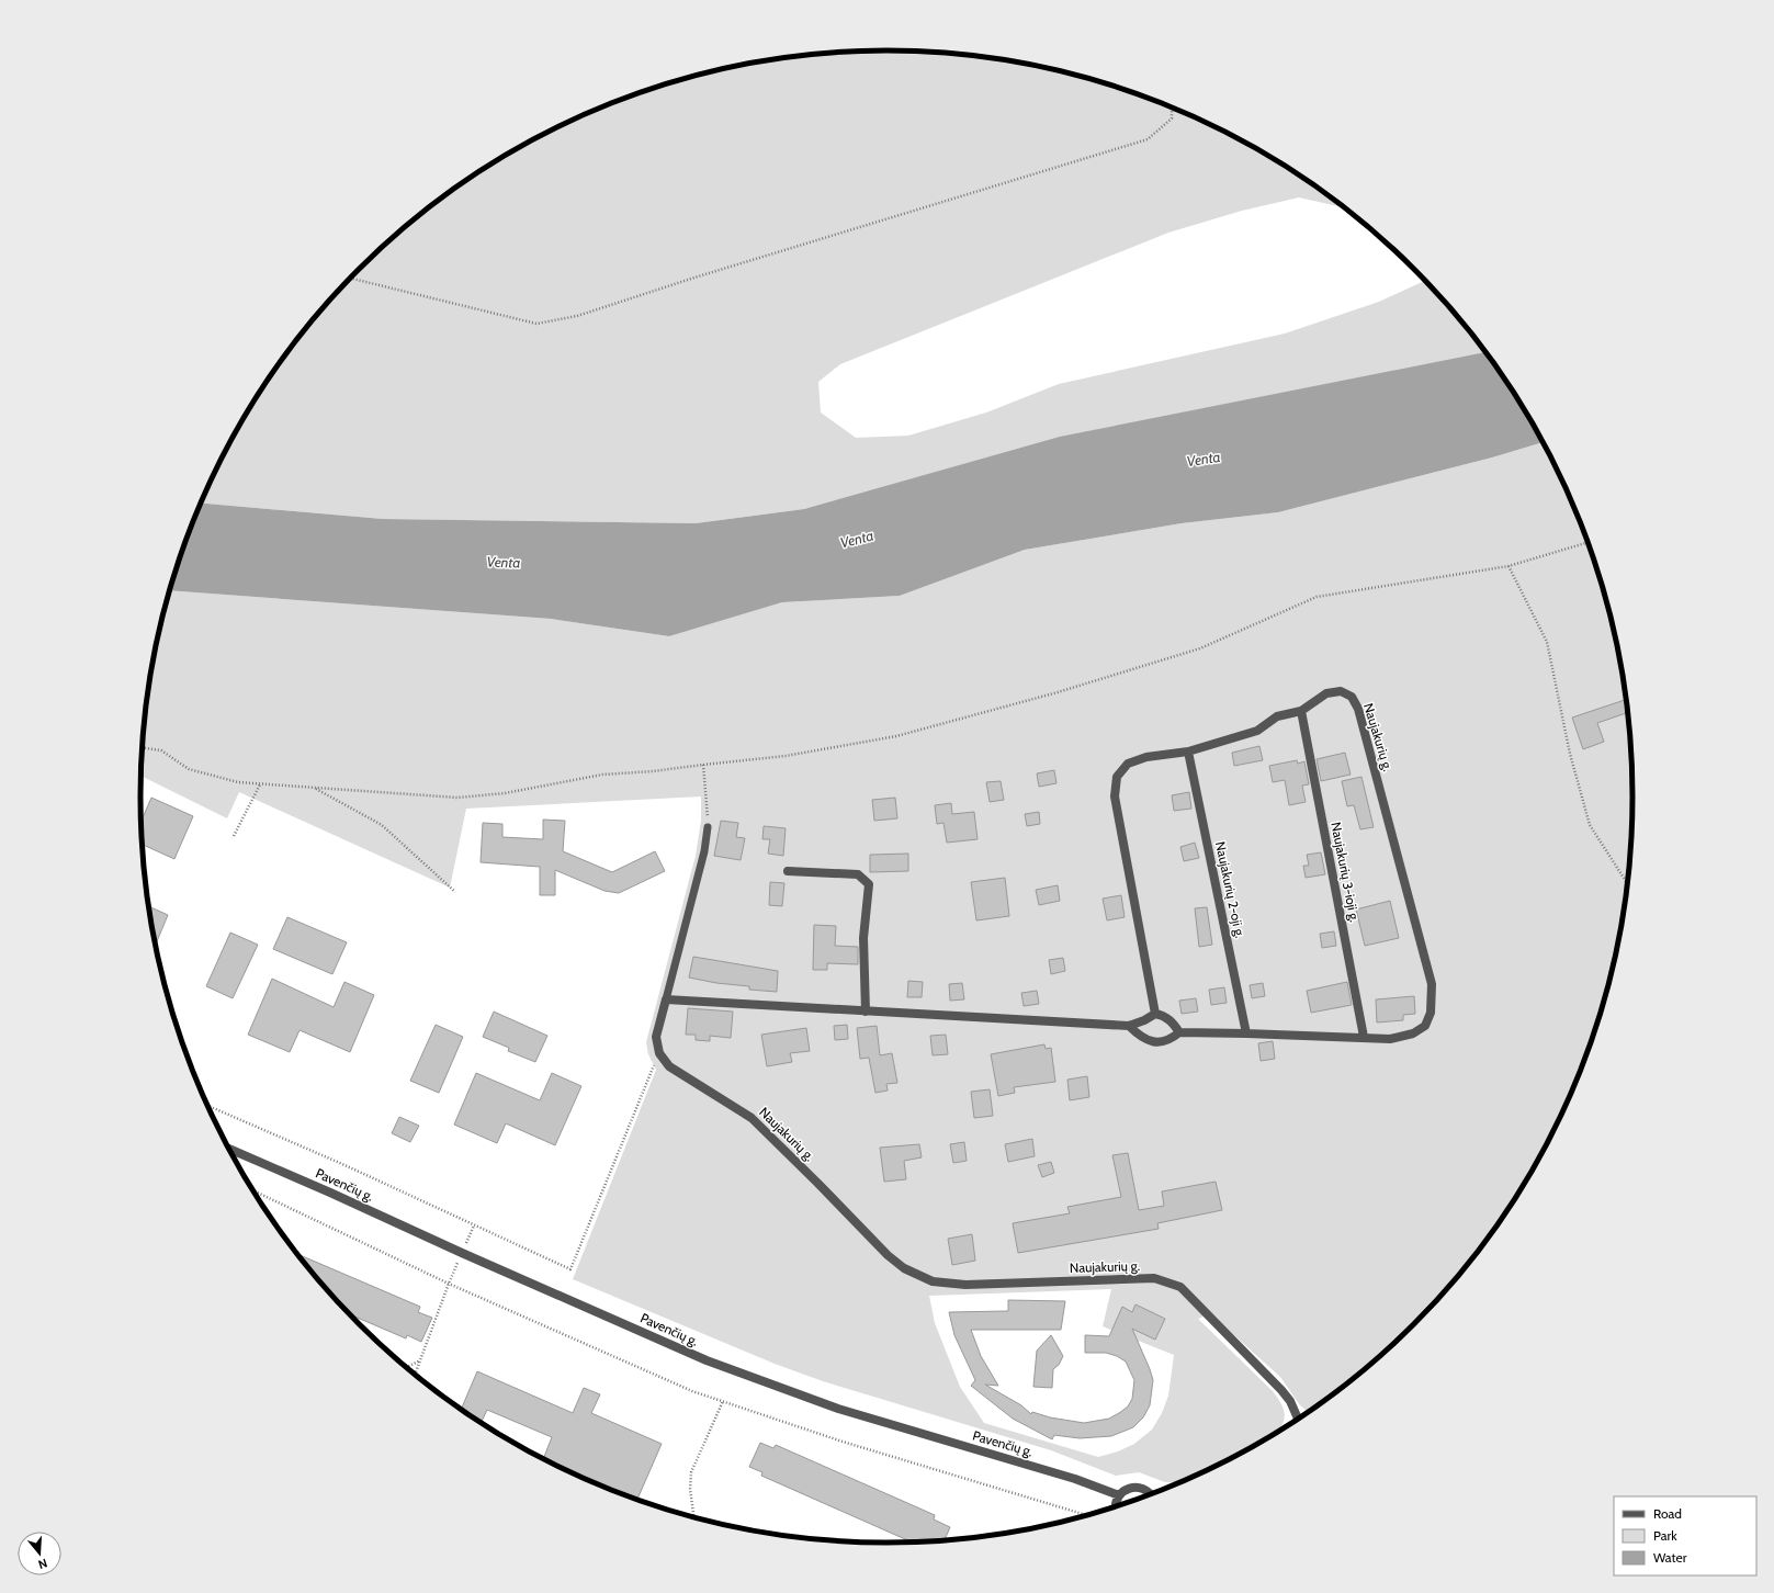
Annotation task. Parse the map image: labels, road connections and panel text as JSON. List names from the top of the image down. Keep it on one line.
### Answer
{"streets":{"street":["Naujakurių g.","Naujakurių 3-ioji g.","Naujakurių 2-oji g.","Pavenčių g."]},"crossings":[["Naujakurių g.","Naujakurių 3-ioji g."],["Naujakurių g.","Naujakurių 2-oji g."]],"water":["Venta"],"legend":["Road","Park","Water"],"north":"bottom"}
